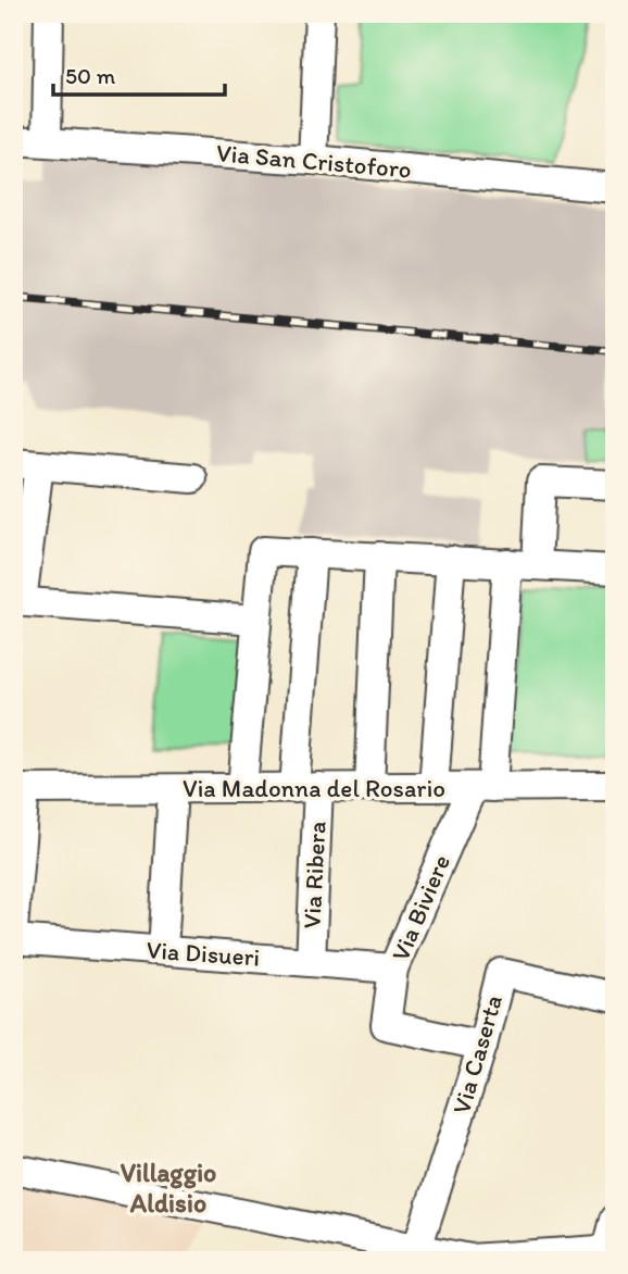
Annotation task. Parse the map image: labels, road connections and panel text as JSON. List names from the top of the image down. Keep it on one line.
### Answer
{"streets":{"street":["Via San Cristoforo","Via Madonna del Rosario","Via Ribera","Via Biviere","Via Disueri","Via Caserta"]},"crossings":[["Via Madonna del Rosario","Via Ribera"],["Via Madonna del Rosario","Via Biviere"],["Via Ribera","Via Disueri"],["Via Biviere","Via Disueri"],["Via Biviere","Via Caserta"]],"districts":["Villaggio Aldisio"],"scale_bar":"50 m"}
